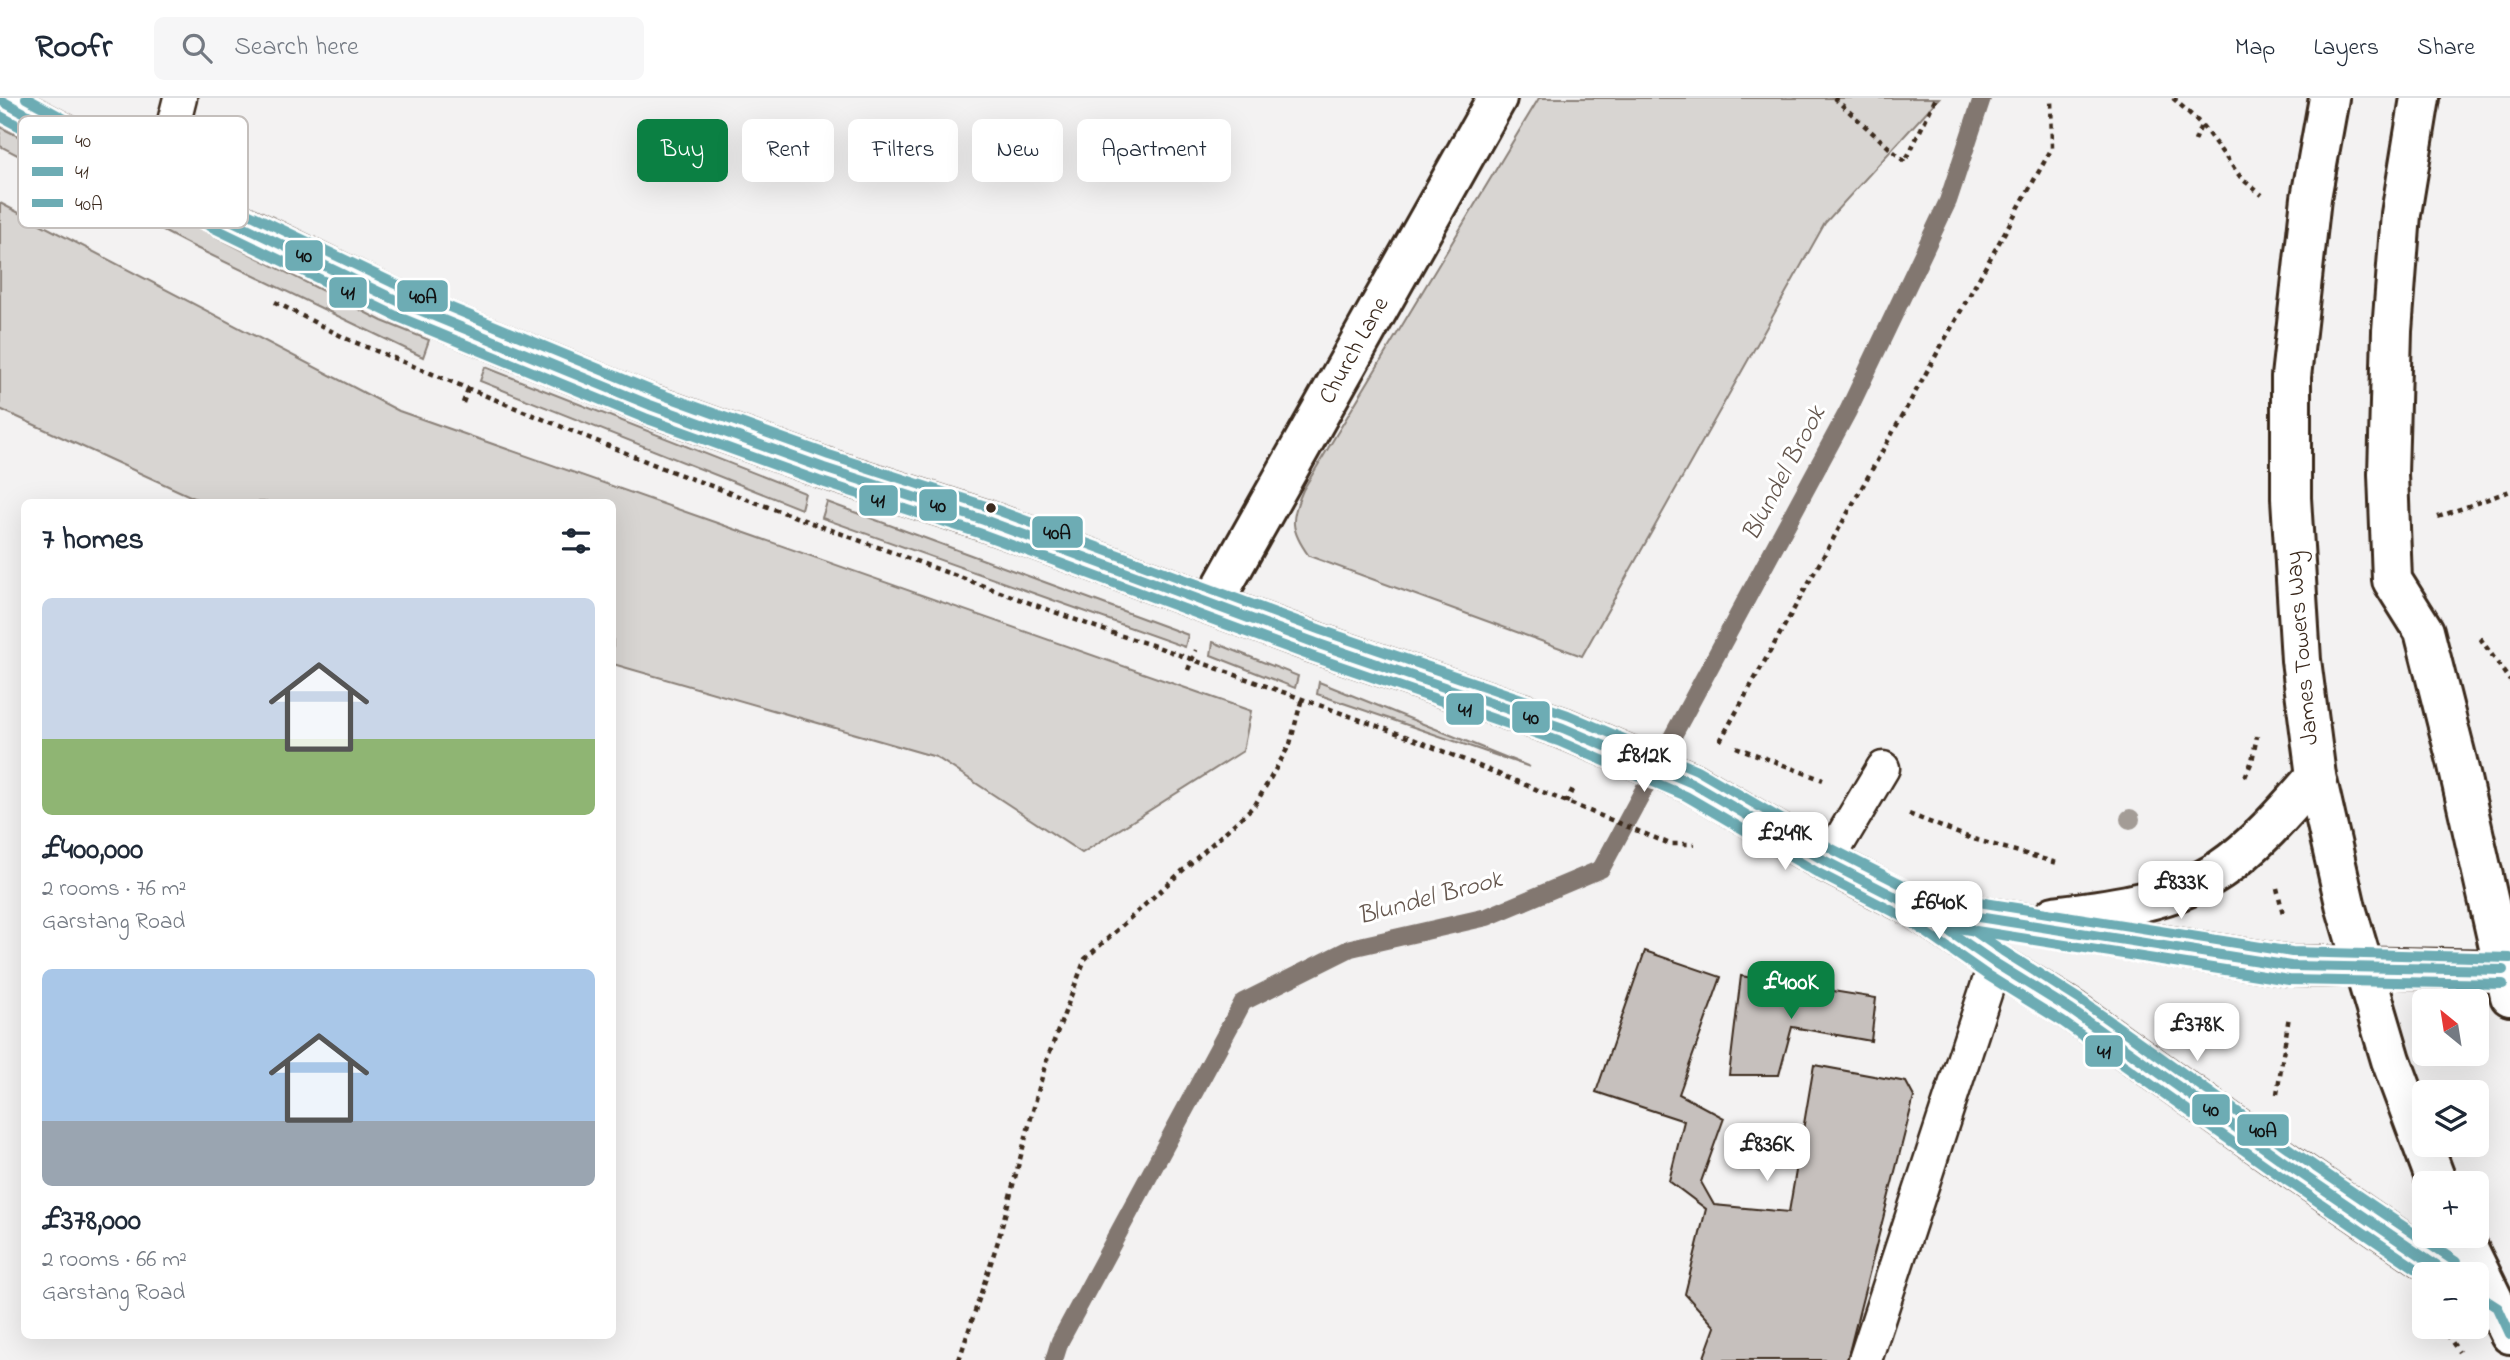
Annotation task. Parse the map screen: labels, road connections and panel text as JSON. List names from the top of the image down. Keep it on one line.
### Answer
{"streets":{"street":["Church Lane","James Towers Way"]},"water":["Blundel Brook"],"lines":["transit line 40A","transit line 40","transit line 41"],"legend":["40","41","40A"],"north":"top left","page":{"header":"Roofr","search":"Search here","nav":["Map","Layers","Share"],"chip":["Buy","Rent","Filters","New","Apartment"],"heading":"7 homes","list":[{"name":"£400,000","note":"2 rooms · 76 m² · Garstang Road"},{"name":"£378,000","note":"2 rooms · 66 m² · Garstang Road"}],"price":["£812K","£249K","£833K","£640K","£400K","£378K","£836K"],"map_buttons":["+","−"]}}
